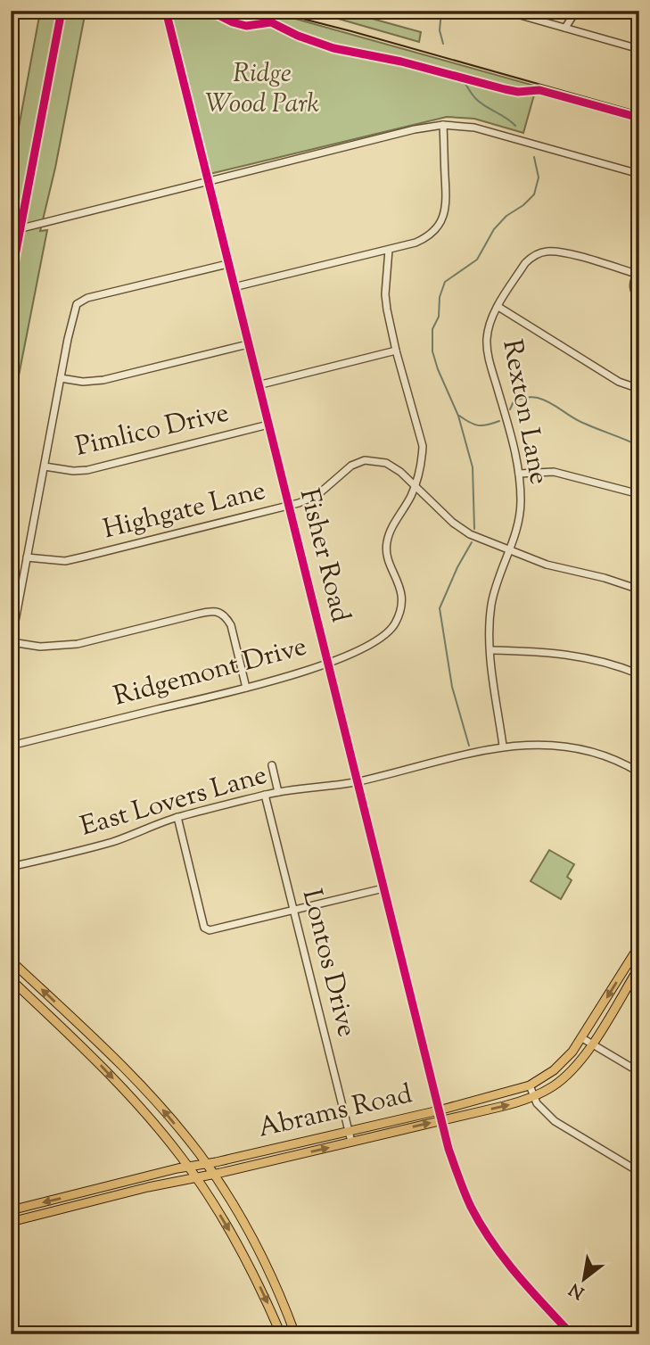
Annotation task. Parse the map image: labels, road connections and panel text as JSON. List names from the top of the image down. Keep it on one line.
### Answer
{"streets":{"main road":["Abrams Road"],"street":["Rexton Lane","Pimlico Drive","Highgate Lane","Fisher Road","Ridgemont Drive","East Lovers Lane","Lontos Drive"]},"crossings":[["Rexton Lane","Highgate Lane"],["Rexton Lane","East Lovers Lane"],["Pimlico Drive","Fisher Road"],["Highgate Lane","Fisher Road"],["Highgate Lane","Ridgemont Drive"],["Fisher Road","Ridgemont Drive"],["Fisher Road","East Lovers Lane"],["Fisher Road","Abrams Road"],["East Lovers Lane","Lontos Drive"],["Lontos Drive","Abrams Road"]],"parks":["Ridge Wood Park"],"north":"bottom left"}
